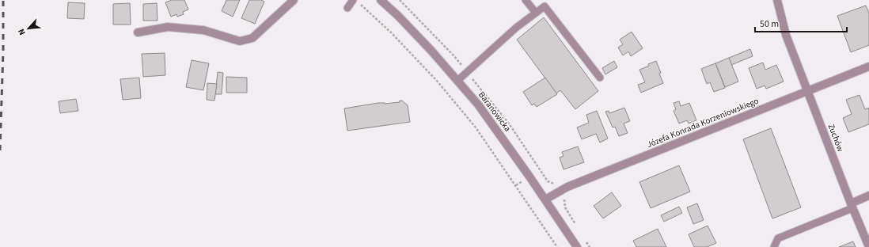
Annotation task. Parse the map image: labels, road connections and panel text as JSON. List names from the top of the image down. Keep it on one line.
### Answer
{"streets":{"street":["Baranowicka","Józefa Konrada Korzeniowskiego","Zuchów"]},"crossings":[["Baranowicka","Józefa Konrada Korzeniowskiego"],["Józefa Konrada Korzeniowskiego","Zuchów"]],"scale_bar":"50 m","north":"bottom left"}
